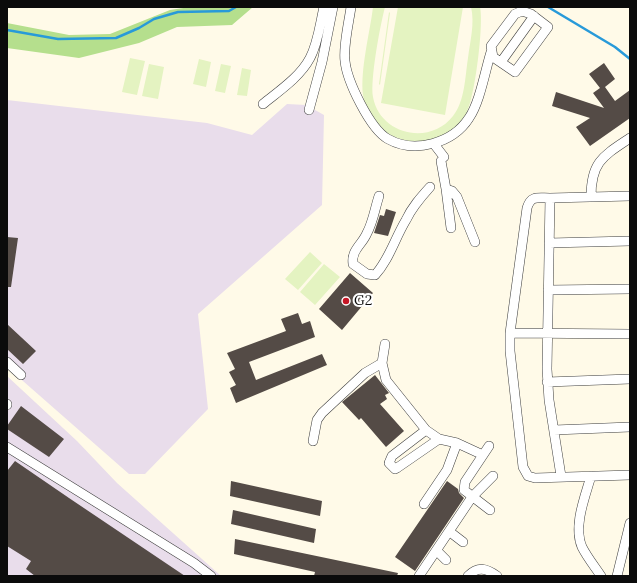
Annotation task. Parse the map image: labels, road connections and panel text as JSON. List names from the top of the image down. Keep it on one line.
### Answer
{"places":["G2"]}
